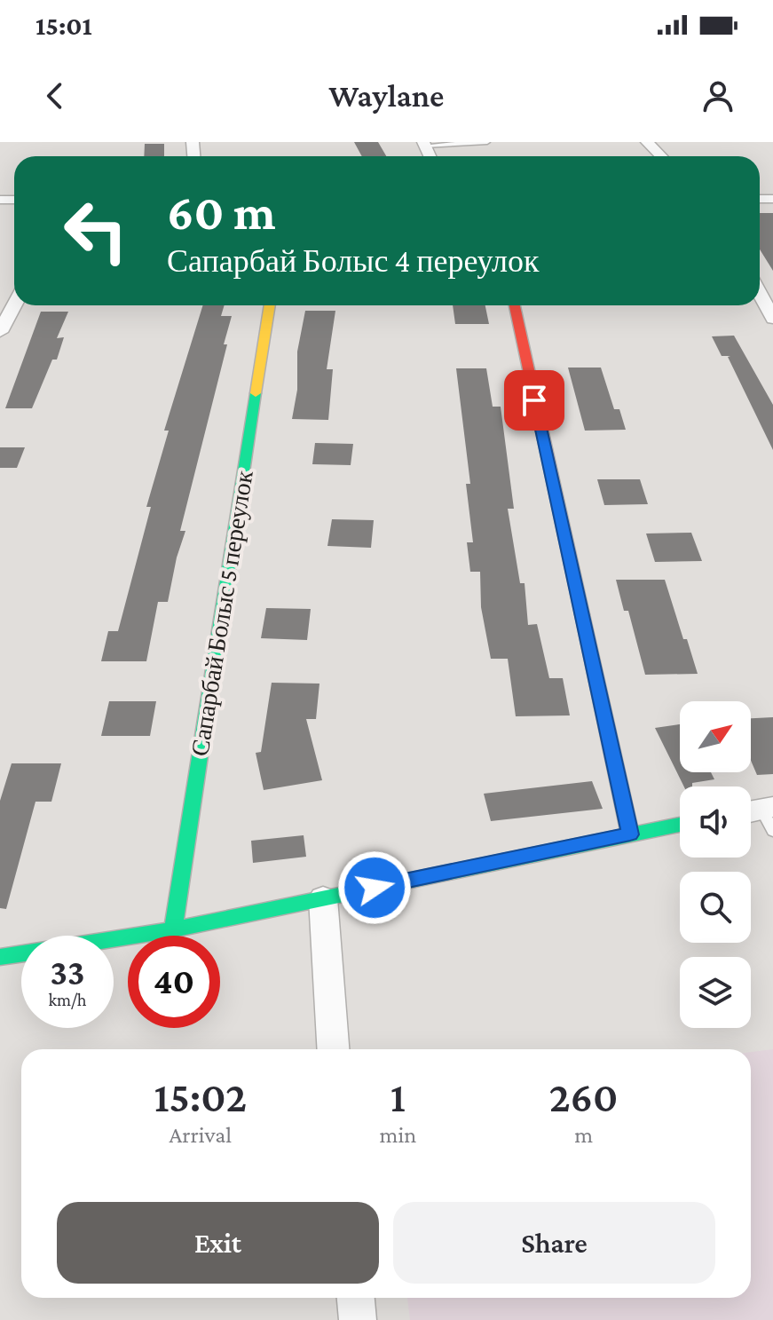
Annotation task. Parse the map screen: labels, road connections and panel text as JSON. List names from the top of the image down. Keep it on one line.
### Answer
{"streets":{"street":["Сапарбай Болыс 5 переулок"]},"north":"top right","page":{"status":"15:01","header":"Waylane","turn":["60 m","Сапарбай Болыс 4 переулок"],"speed":"33 km/h","limit":"40","eta":["15:02","Arrival","1","min","260","m"],"buttons":["Exit","Share"]}}
